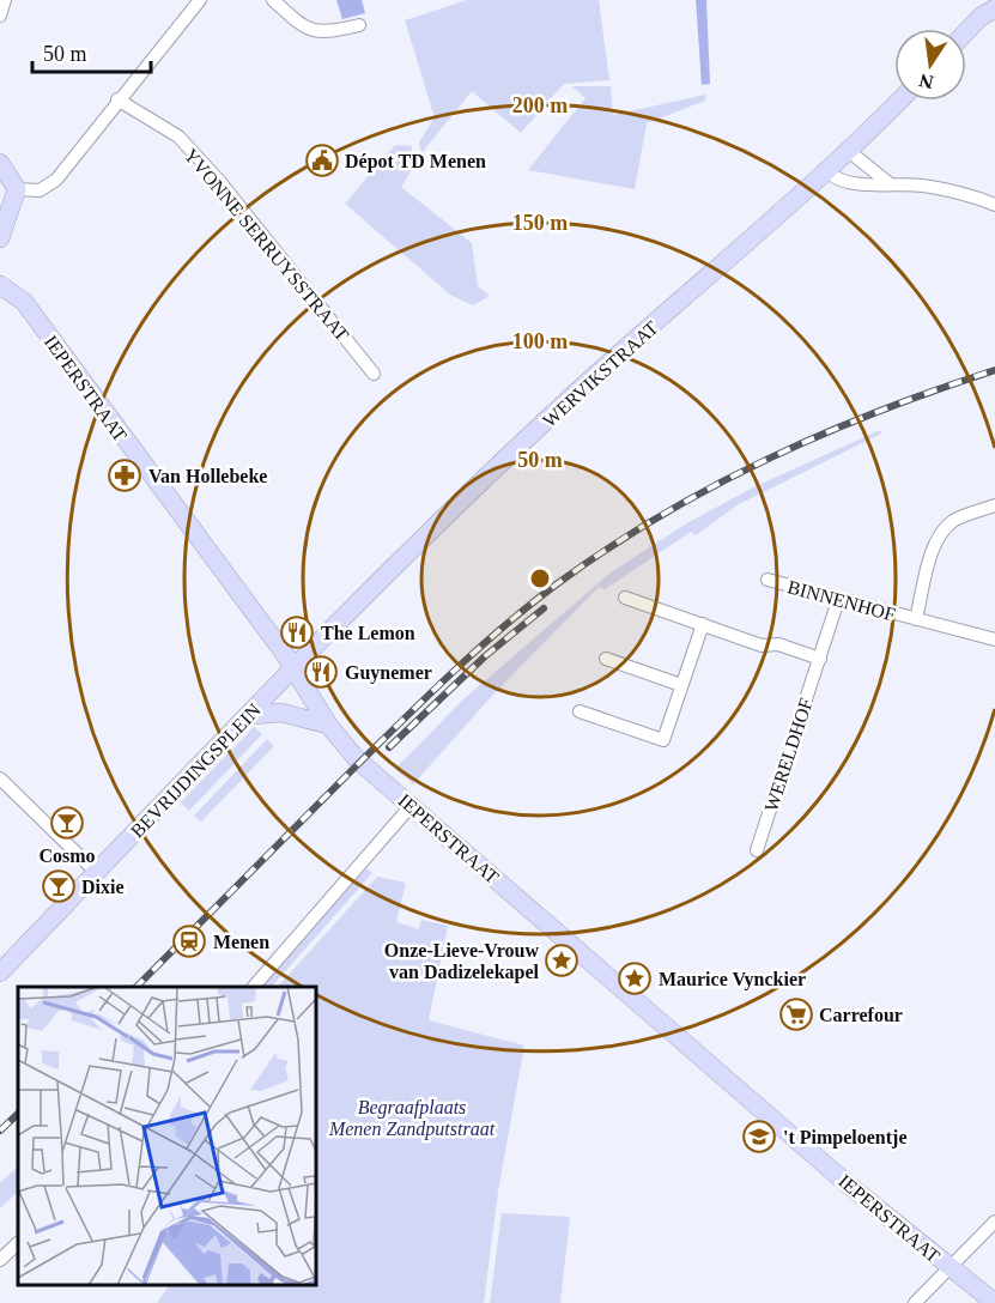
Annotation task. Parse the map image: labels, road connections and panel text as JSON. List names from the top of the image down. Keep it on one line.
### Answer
{"streets":{"street":["YVONNE SERRUYSSTRAAT","WERVIKSTRAAT","IEPERSTRAAT","BINNENHOF","WERELDHOF","BEVRIJDINGSPLEIN"]},"crossings":[["WERVIKSTRAAT","IEPERSTRAAT"],["WERVIKSTRAAT","BEVRIJDINGSPLEIN"],["IEPERSTRAAT","BEVRIJDINGSPLEIN"],["BINNENHOF","WERELDHOF"]],"parks":["Begraafplaats Menen Zandputstraat"],"places":{"public building":["Dépot TD Menen"],"pharmacy":["Van Hollebeke"],"restaurant":["The Lemon","Guynemer"],"bar":["Cosmo","Dixie"],"station":["Menen"],"place":["Onze-Lieve-Vrouw van Dadizelekapel","Maurice Vynckier"],"supermarket":["Carrefour"],"school or university":["'t Pimpeloentje"]},"scale_bar":"50 m","north":"bottom","rings":["200 m","150 m","100 m","50 m"]}
